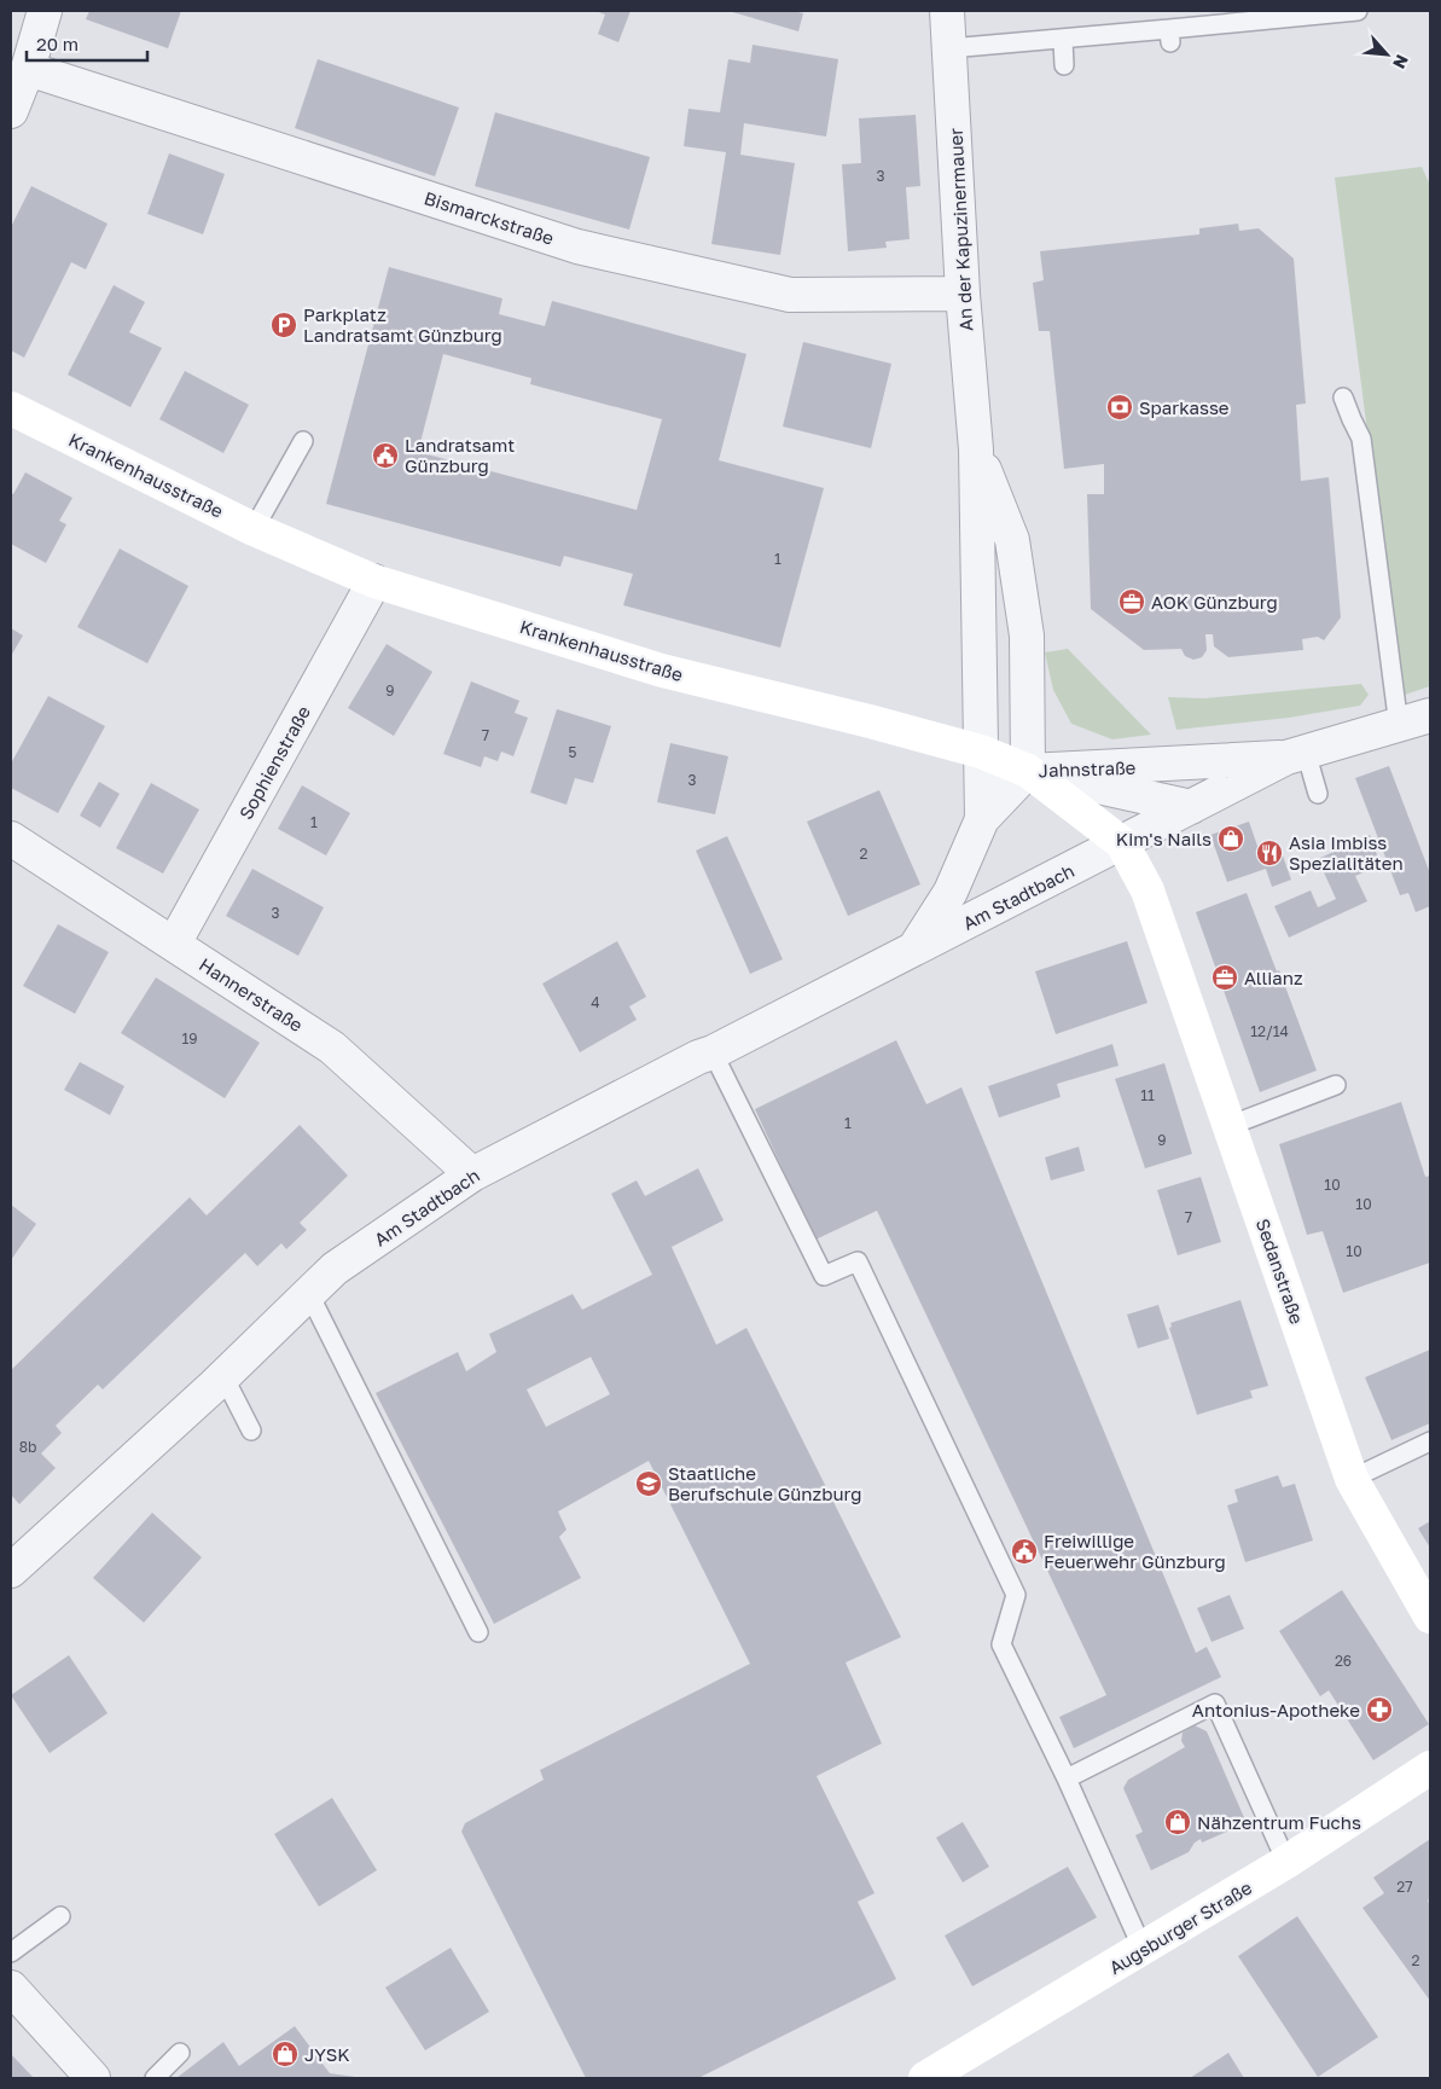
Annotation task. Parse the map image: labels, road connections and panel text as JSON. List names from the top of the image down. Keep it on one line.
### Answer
{"streets":{"street":["Bismarckstraße","An der Kapuzinermauer","Krankenhausstraße","Sophienstraße","Jahnstraße","Am Stadtbach","Hannerstraße","Sedanstraße","Augsburger Straße"]},"crossings":[["Bismarckstraße","An der Kapuzinermauer"],["An der Kapuzinermauer","Krankenhausstraße"],["An der Kapuzinermauer","Jahnstraße"],["An der Kapuzinermauer","Am Stadtbach"],["Krankenhausstraße","Sophienstraße"],["Krankenhausstraße","Jahnstraße"],["Krankenhausstraße","Am Stadtbach"],["Krankenhausstraße","Sedanstraße"],["Sophienstraße","Hannerstraße"],["Jahnstraße","Am Stadtbach"],["Am Stadtbach","Hannerstraße"]],"places":{"parking":["Parkplatz Landratsamt Günzburg"],"bank":["Sparkasse"],"public building":["Landratsamt Günzburg","Freiwillige Feuerwehr Günzburg"],"office":["AOK Günzburg","Allianz"],"shop":["Kim's Nails","Nähzentrum Fuchs","JYSK"],"restaurant":["Asia Imbiss Spezialitäten"],"school or university":["Staatliche Berufschule Günzburg"],"pharmacy":["Antonius-Apotheke"]},"house_numbers":["3","1","9","7","5","3","1","2","3","4","12/14","19","11","1","9","10","10","7","10","8b","26","27","2"],"scale_bar":"20 m","north":"bottom right"}
